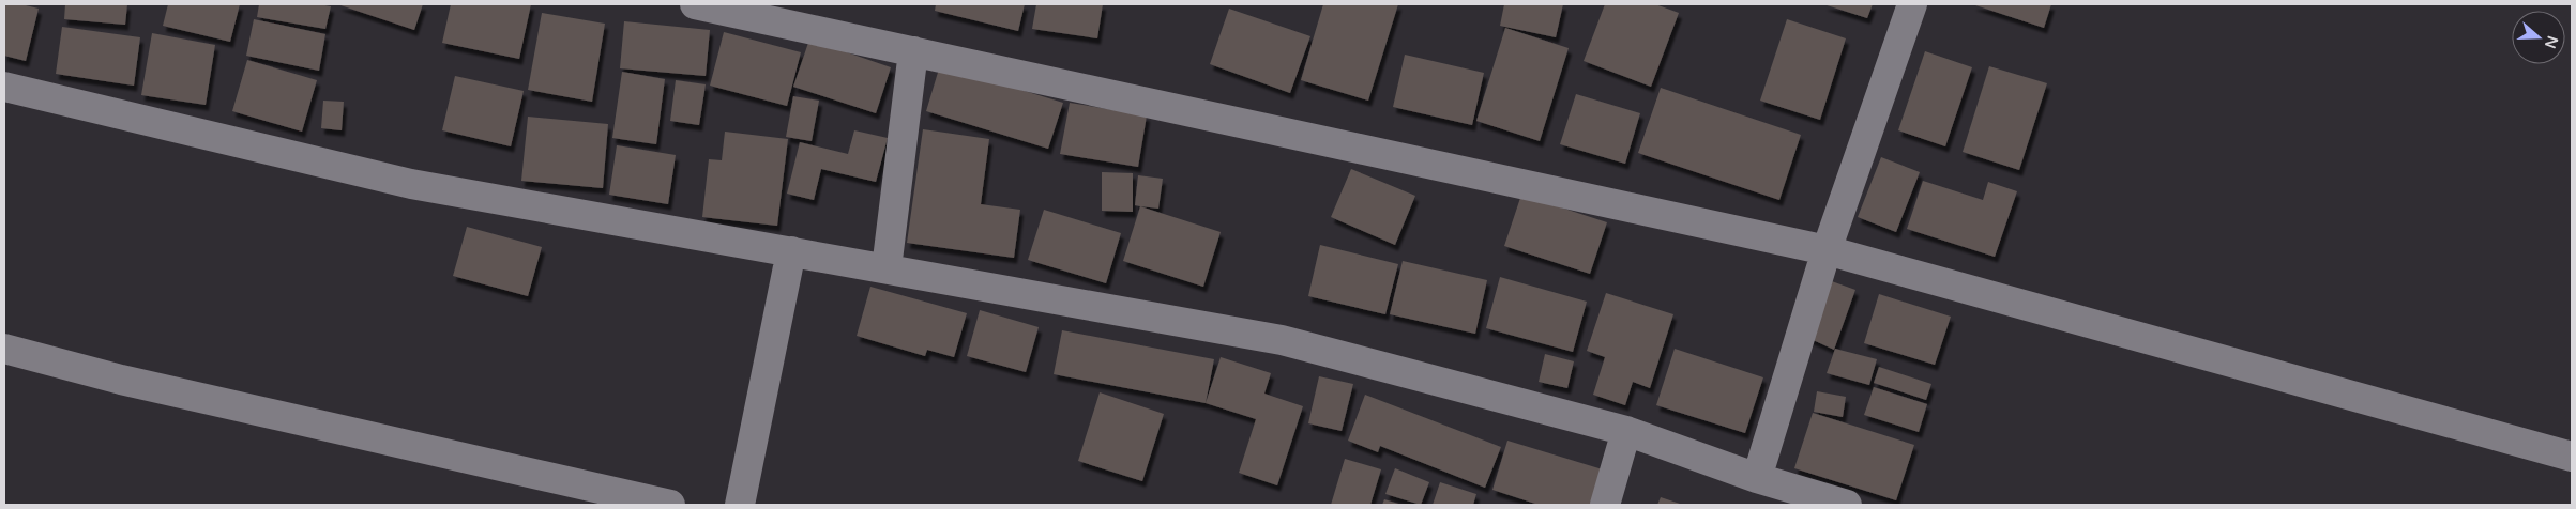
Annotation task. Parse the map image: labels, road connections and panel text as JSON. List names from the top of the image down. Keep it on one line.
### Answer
{"north":"right"}
